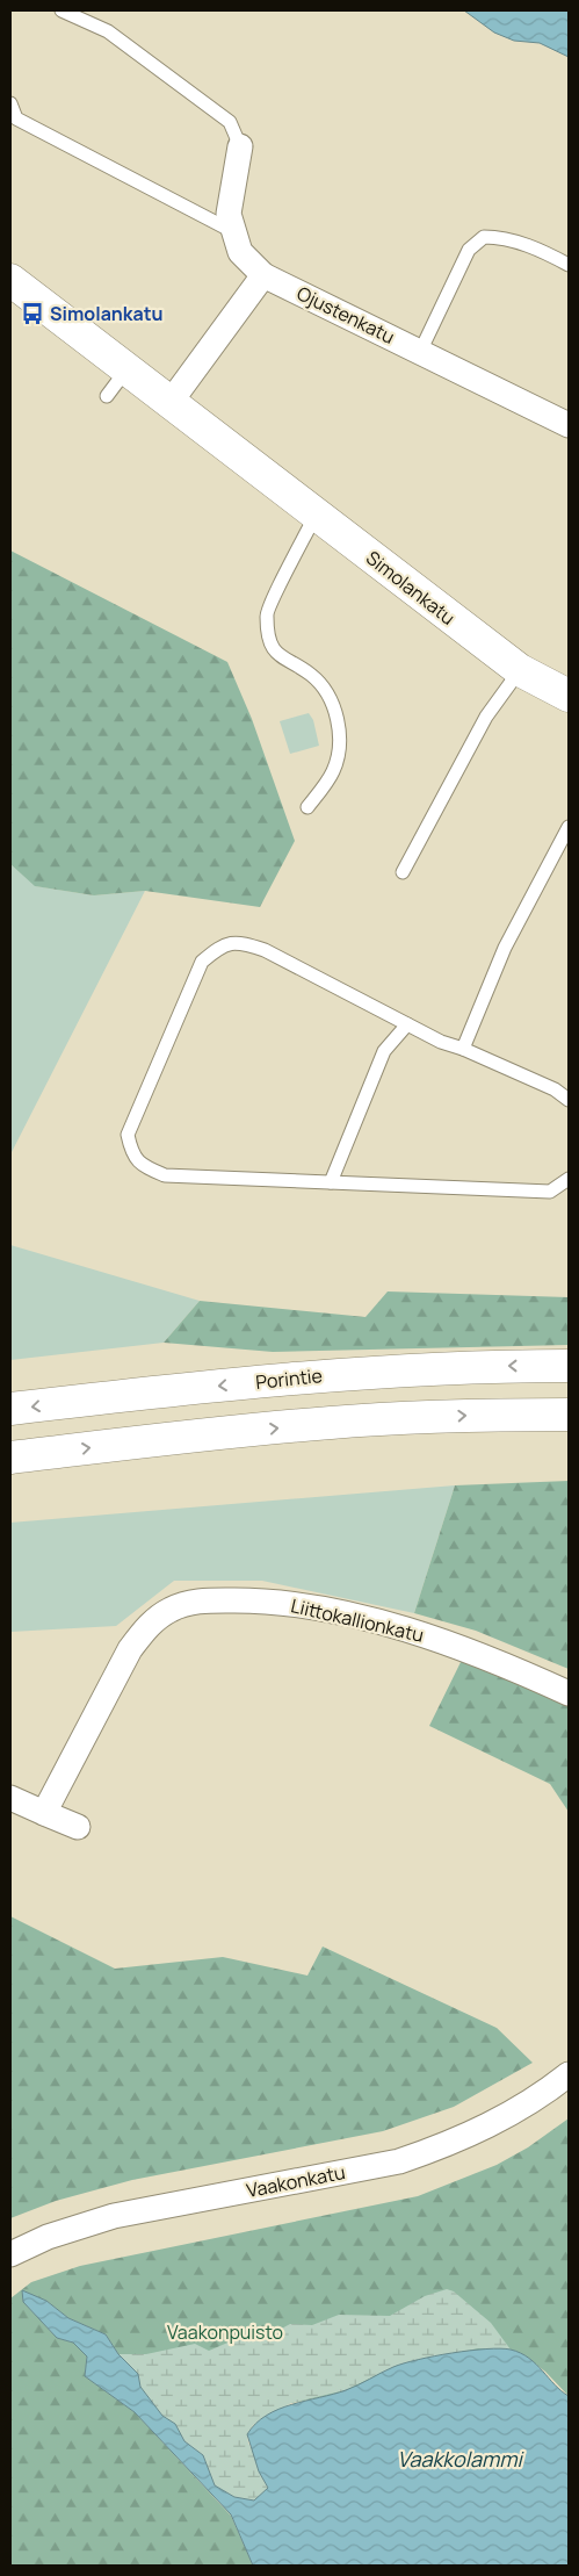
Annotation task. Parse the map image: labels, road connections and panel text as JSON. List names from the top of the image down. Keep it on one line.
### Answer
{"streets":{"main road":["Simolankatu","Porintie"],"street":["Ojustenkatu","Liittokallionkatu","Vaakonkatu"]},"water":["Vaakkolammi"],"parks":["Vaakonpuisto"],"places":{"bus stop":["Simolankatu"]}}
